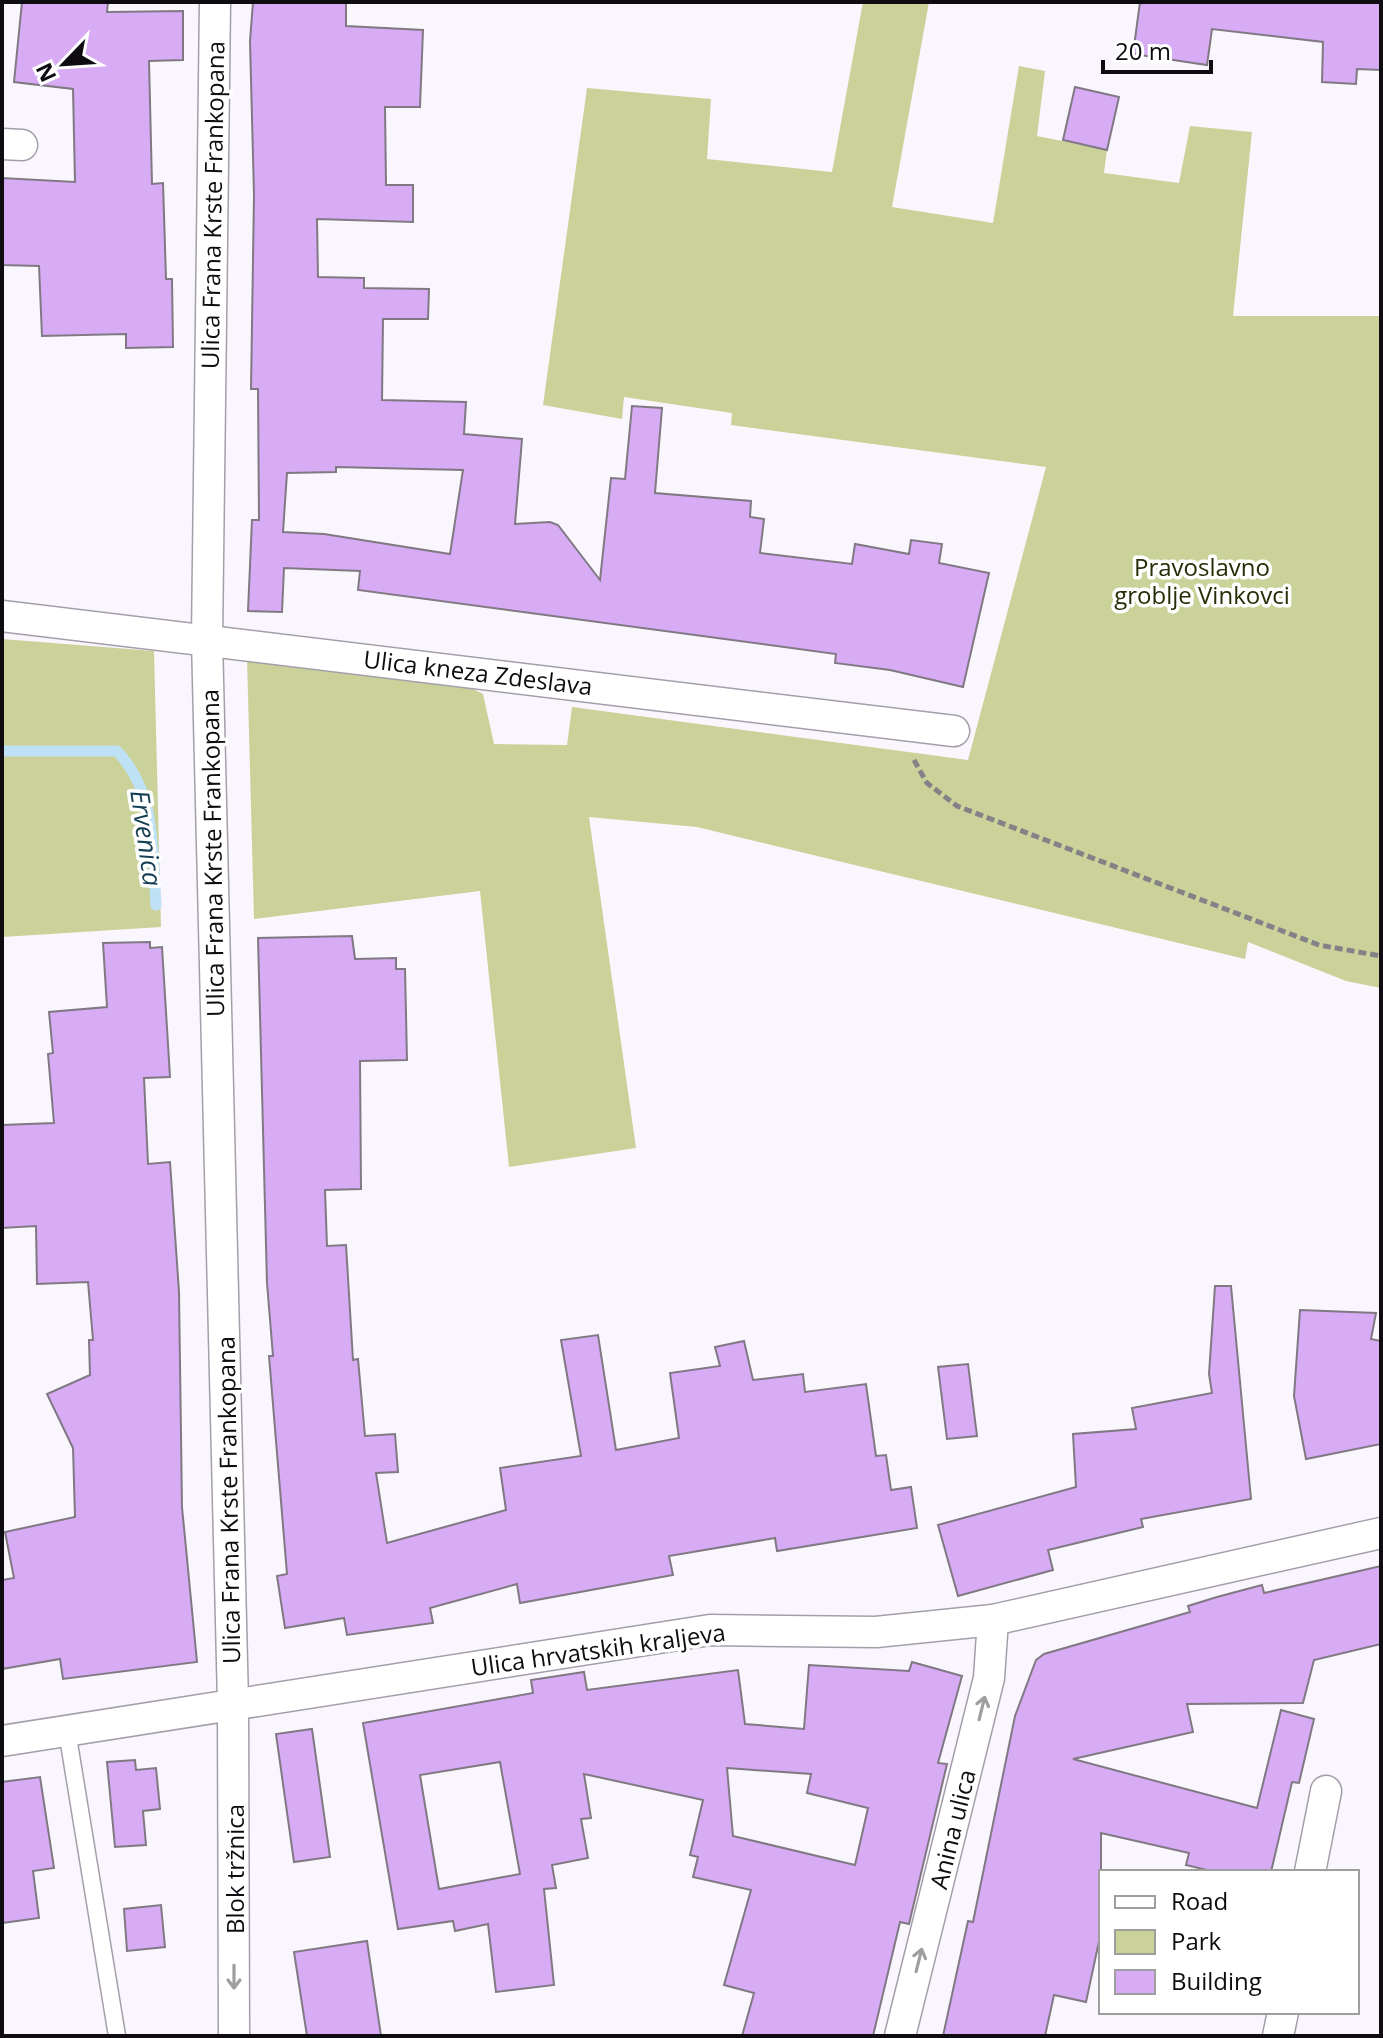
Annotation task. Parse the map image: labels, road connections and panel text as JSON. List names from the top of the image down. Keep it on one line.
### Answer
{"streets":{"street":["Ulica Frana Krste Frankopana","Ulica kneza Zdeslava","Ulica hrvatskih kraljeva","Anina ulica","Blok tržnica"]},"crossings":[["Ulica Frana Krste Frankopana","Ulica kneza Zdeslava"],["Ulica Frana Krste Frankopana","Ulica hrvatskih kraljeva"],["Ulica Frana Krste Frankopana","Blok tržnica"],["Ulica hrvatskih kraljeva","Anina ulica"],["Ulica hrvatskih kraljeva","Blok tržnica"]],"one_way":["Anina ulica","Blok tržnica"],"water":["Ervenica"],"parks":["Pravoslavno groblje Vinkovci"],"legend":["Road","Park","Building"],"scale_bar":"20 m","north":"bottom left"}
